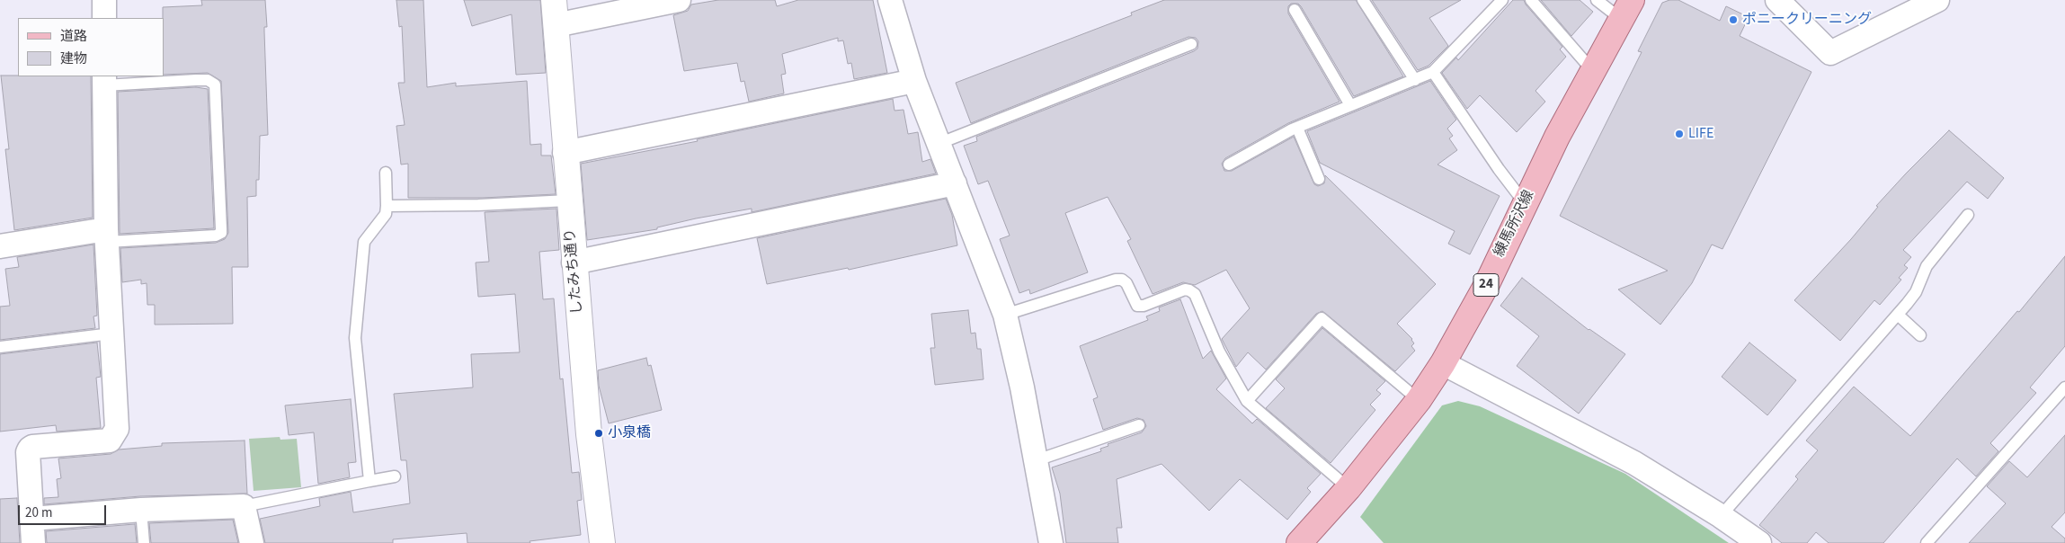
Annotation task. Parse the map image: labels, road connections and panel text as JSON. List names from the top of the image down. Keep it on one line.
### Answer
{"streets":{"main road":["練馬所沢線","24"],"street":["したみち通り"]},"places":["ポニークリーニング","LIFE","小泉橋"],"legend":["道路","建物"],"scale_bar":"20 m"}
